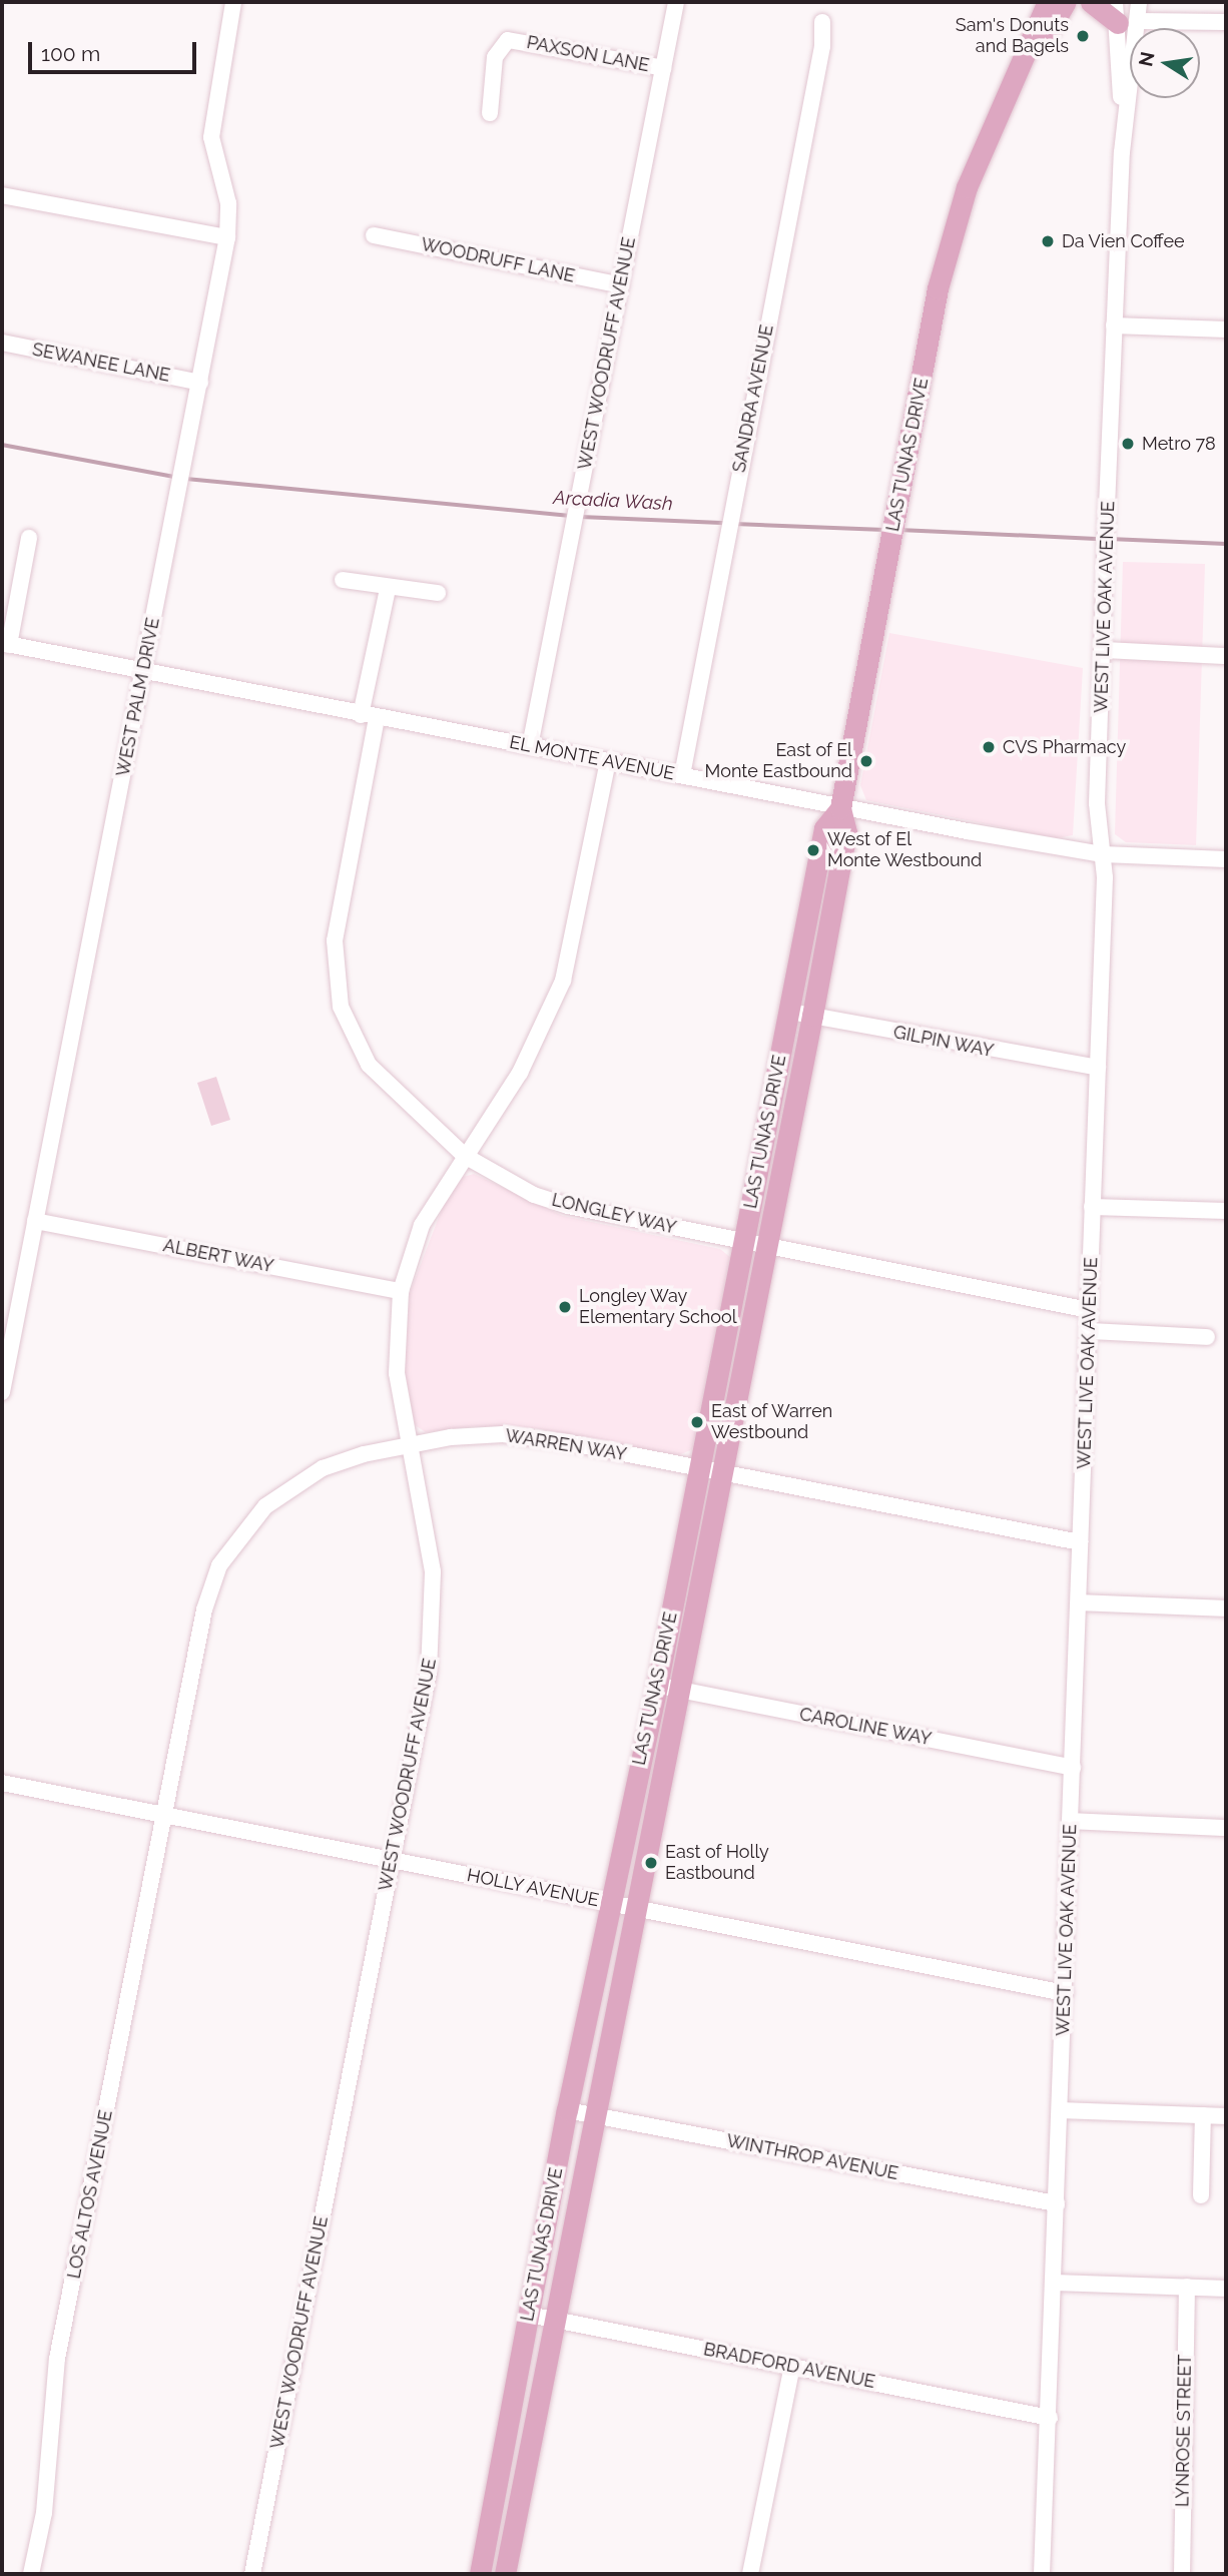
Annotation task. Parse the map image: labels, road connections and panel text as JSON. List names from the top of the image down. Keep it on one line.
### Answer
{"streets":{"main road":["LAS TUNAS DRIVE"],"street":["PAXSON LANE","WOODRUFF LANE","WEST WOODRUFF AVENUE","SEWANEE LANE","SANDRA AVENUE","WEST LIVE OAK AVENUE","WEST PALM DRIVE","EL MONTE AVENUE","GILPIN WAY","LONGLEY WAY","ALBERT WAY","WARREN WAY","CAROLINE WAY","HOLLY AVENUE","WINTHROP AVENUE","LOS ALTOS AVENUE","BRADFORD AVENUE","LYNROSE STREET"]},"crossings":[["PAXSON LANE","WEST WOODRUFF AVENUE"],["WOODRUFF LANE","WEST WOODRUFF AVENUE"],["WEST WOODRUFF AVENUE","EL MONTE AVENUE"],["WEST WOODRUFF AVENUE","LONGLEY WAY"],["WEST WOODRUFF AVENUE","ALBERT WAY"],["WEST WOODRUFF AVENUE","WARREN WAY"],["WEST WOODRUFF AVENUE","HOLLY AVENUE"],["SEWANEE LANE","WEST PALM DRIVE"],["SANDRA AVENUE","EL MONTE AVENUE"],["LAS TUNAS DRIVE","EL MONTE AVENUE"],["LAS TUNAS DRIVE","GILPIN WAY"],["LAS TUNAS DRIVE","LONGLEY WAY"],["LAS TUNAS DRIVE","WARREN WAY"],["LAS TUNAS DRIVE","CAROLINE WAY"],["LAS TUNAS DRIVE","HOLLY AVENUE"],["LAS TUNAS DRIVE","WINTHROP AVENUE"],["LAS TUNAS DRIVE","BRADFORD AVENUE"],["WEST LIVE OAK AVENUE","EL MONTE AVENUE"],["WEST LIVE OAK AVENUE","GILPIN WAY"],["WEST LIVE OAK AVENUE","LONGLEY WAY"],["WEST LIVE OAK AVENUE","WARREN WAY"],["WEST LIVE OAK AVENUE","CAROLINE WAY"],["WEST LIVE OAK AVENUE","HOLLY AVENUE"],["WEST LIVE OAK AVENUE","WINTHROP AVENUE"],["WEST LIVE OAK AVENUE","BRADFORD AVENUE"],["WEST PALM DRIVE","EL MONTE AVENUE"],["WEST PALM DRIVE","ALBERT WAY"],["EL MONTE AVENUE","LONGLEY WAY"],["WARREN WAY","HOLLY AVENUE"],["WARREN WAY","LOS ALTOS AVENUE"],["HOLLY AVENUE","LOS ALTOS AVENUE"]],"water":["Arcadia Wash"],"places":["Sam's Donuts and Bagels","Da Vien Coffee","Metro 78","CVS Pharmacy","East of El Monte Eastbound","West of El Monte Westbound","Longley Way Elementary School","East of Warren Westbound","East of Holly Eastbound"],"scale_bar":"100 m","north":"left"}
